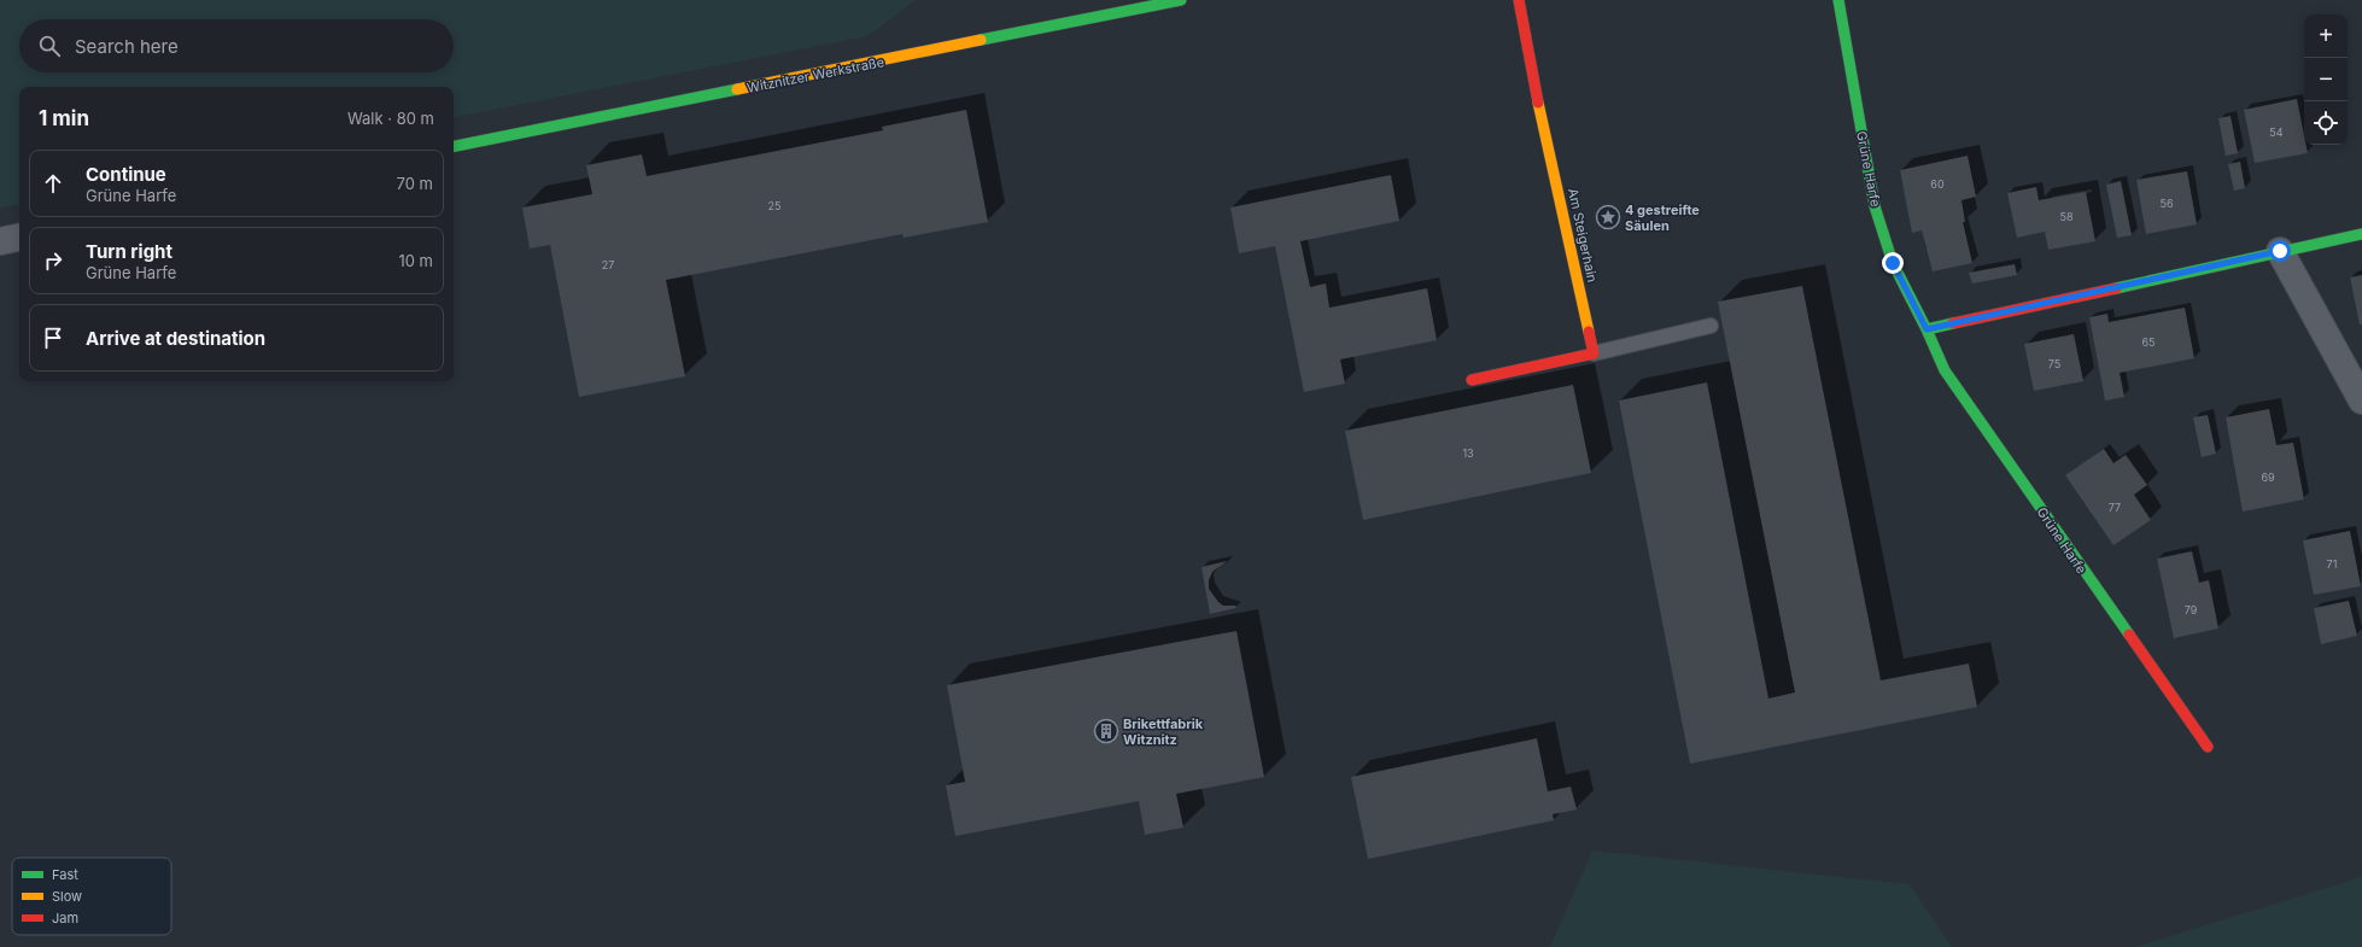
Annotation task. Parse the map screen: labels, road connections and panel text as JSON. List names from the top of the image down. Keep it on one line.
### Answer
{"streets":{"street":["Witznitzer Werkstraße","Grüne Harfe","Am Steigerhain"]},"places":{"place":["4 gestreifte Säulen"],"building":["Brikettfabrik Witznitz"]},"house_numbers":["54","60","56","25","58","27","65","75","13","69","77","71","79"],"legend":["Fast","Slow","Jam"],"page":{"map_buttons":["+","−"],"search":"Search here","heading":["1 min","Walk · 80 m"],"list":[["Continue","Grüne Harfe","70 m"],["Turn right","Grüne Harfe","10 m"],"Arrive at destination"]}}
